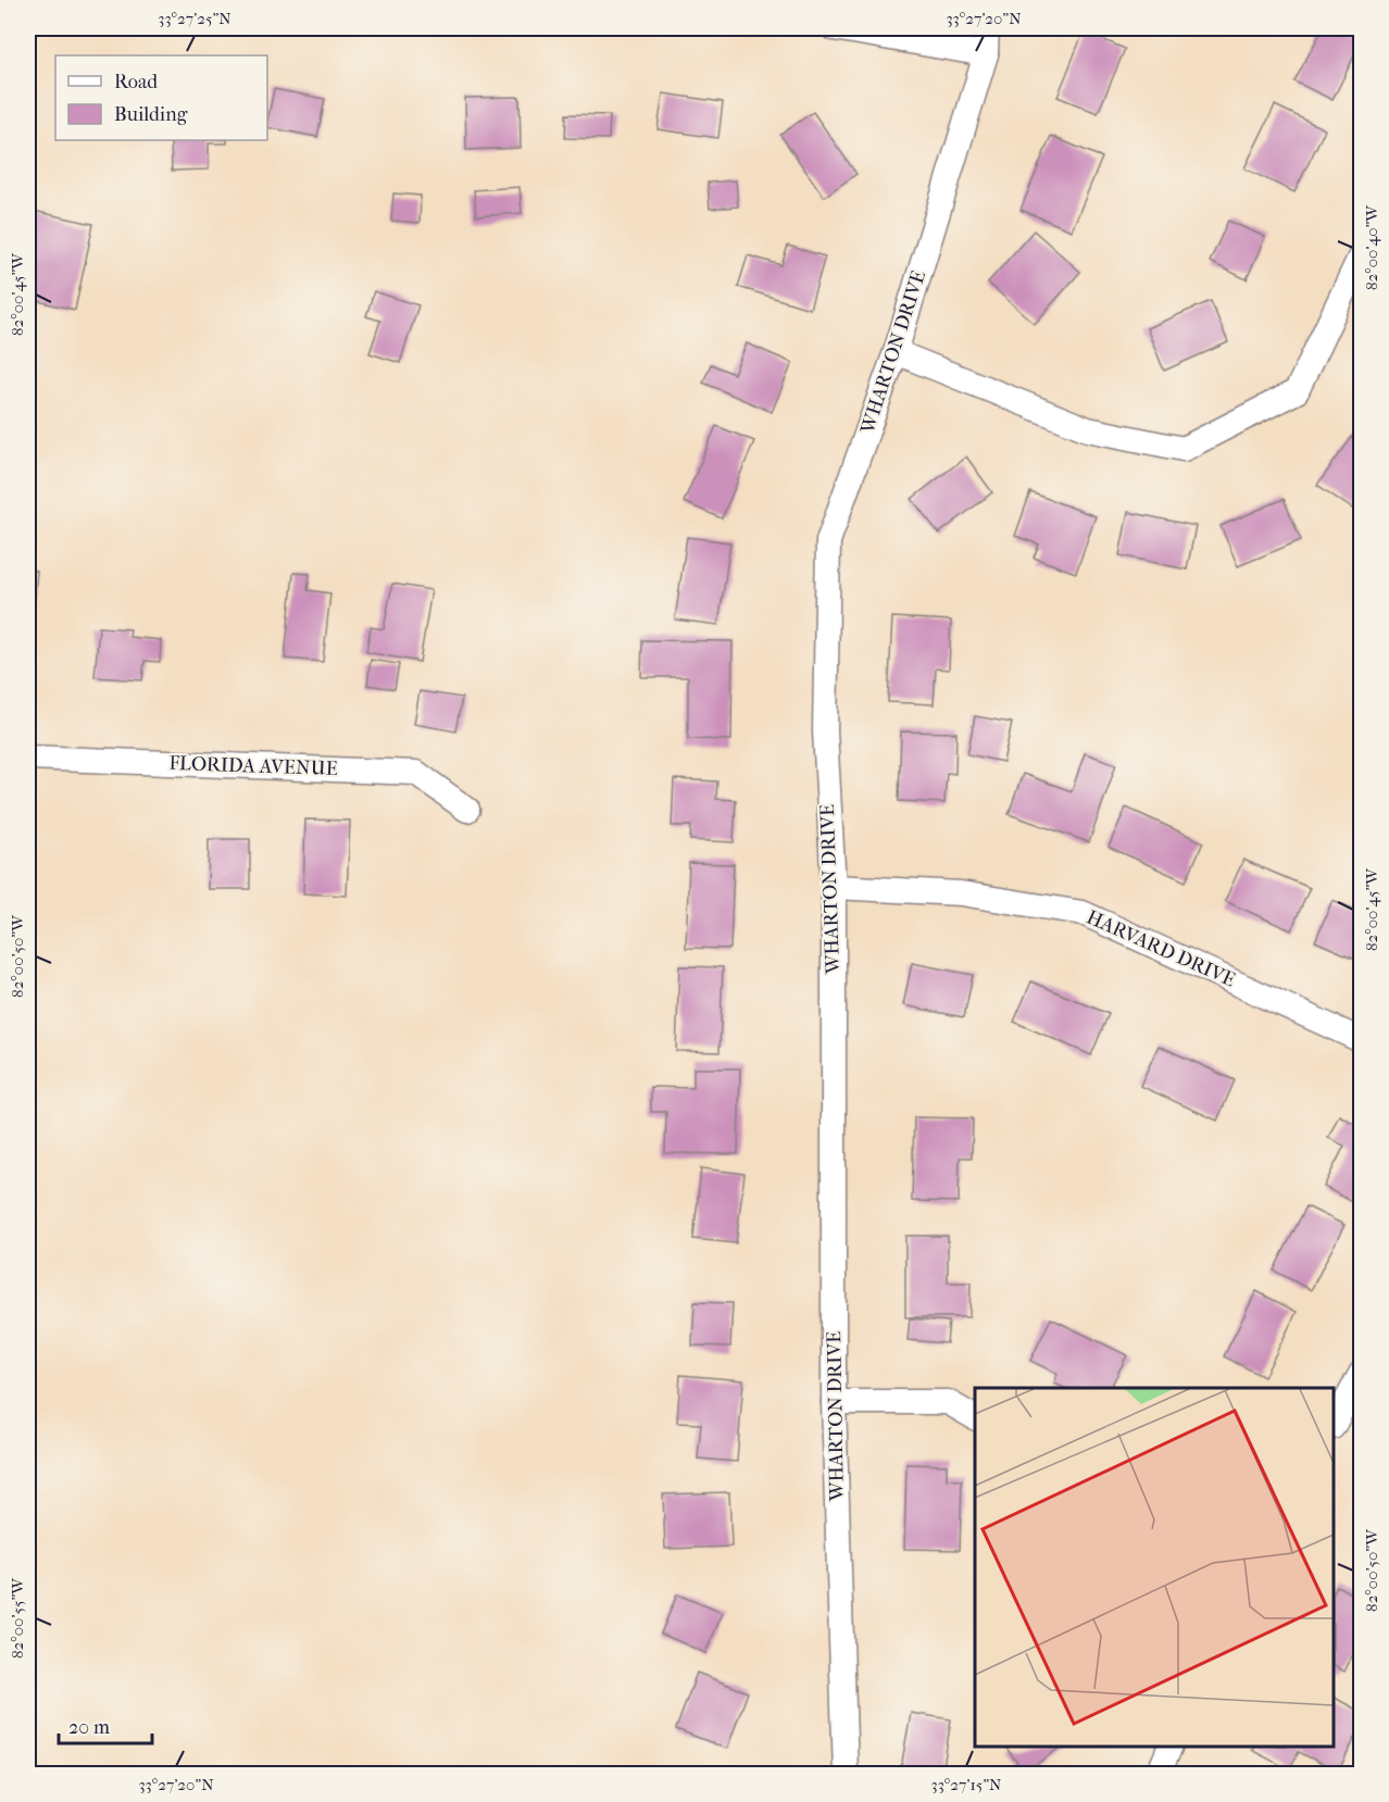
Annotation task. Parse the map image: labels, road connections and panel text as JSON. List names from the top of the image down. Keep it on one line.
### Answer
{"streets":{"street":["WHARTON DRIVE","FLORIDA AVENUE","HARVARD DRIVE"]},"crossings":[["WHARTON DRIVE","HARVARD DRIVE"]],"legend":["Road","Building"],"scale_bar":"20 m","coordinates":["33°27'25\"N","33°27'20\"N","82°00'40\"W","82°00'45\"W","82°00'50\"W","82°00'55\"W","33°27'15\"N"]}
